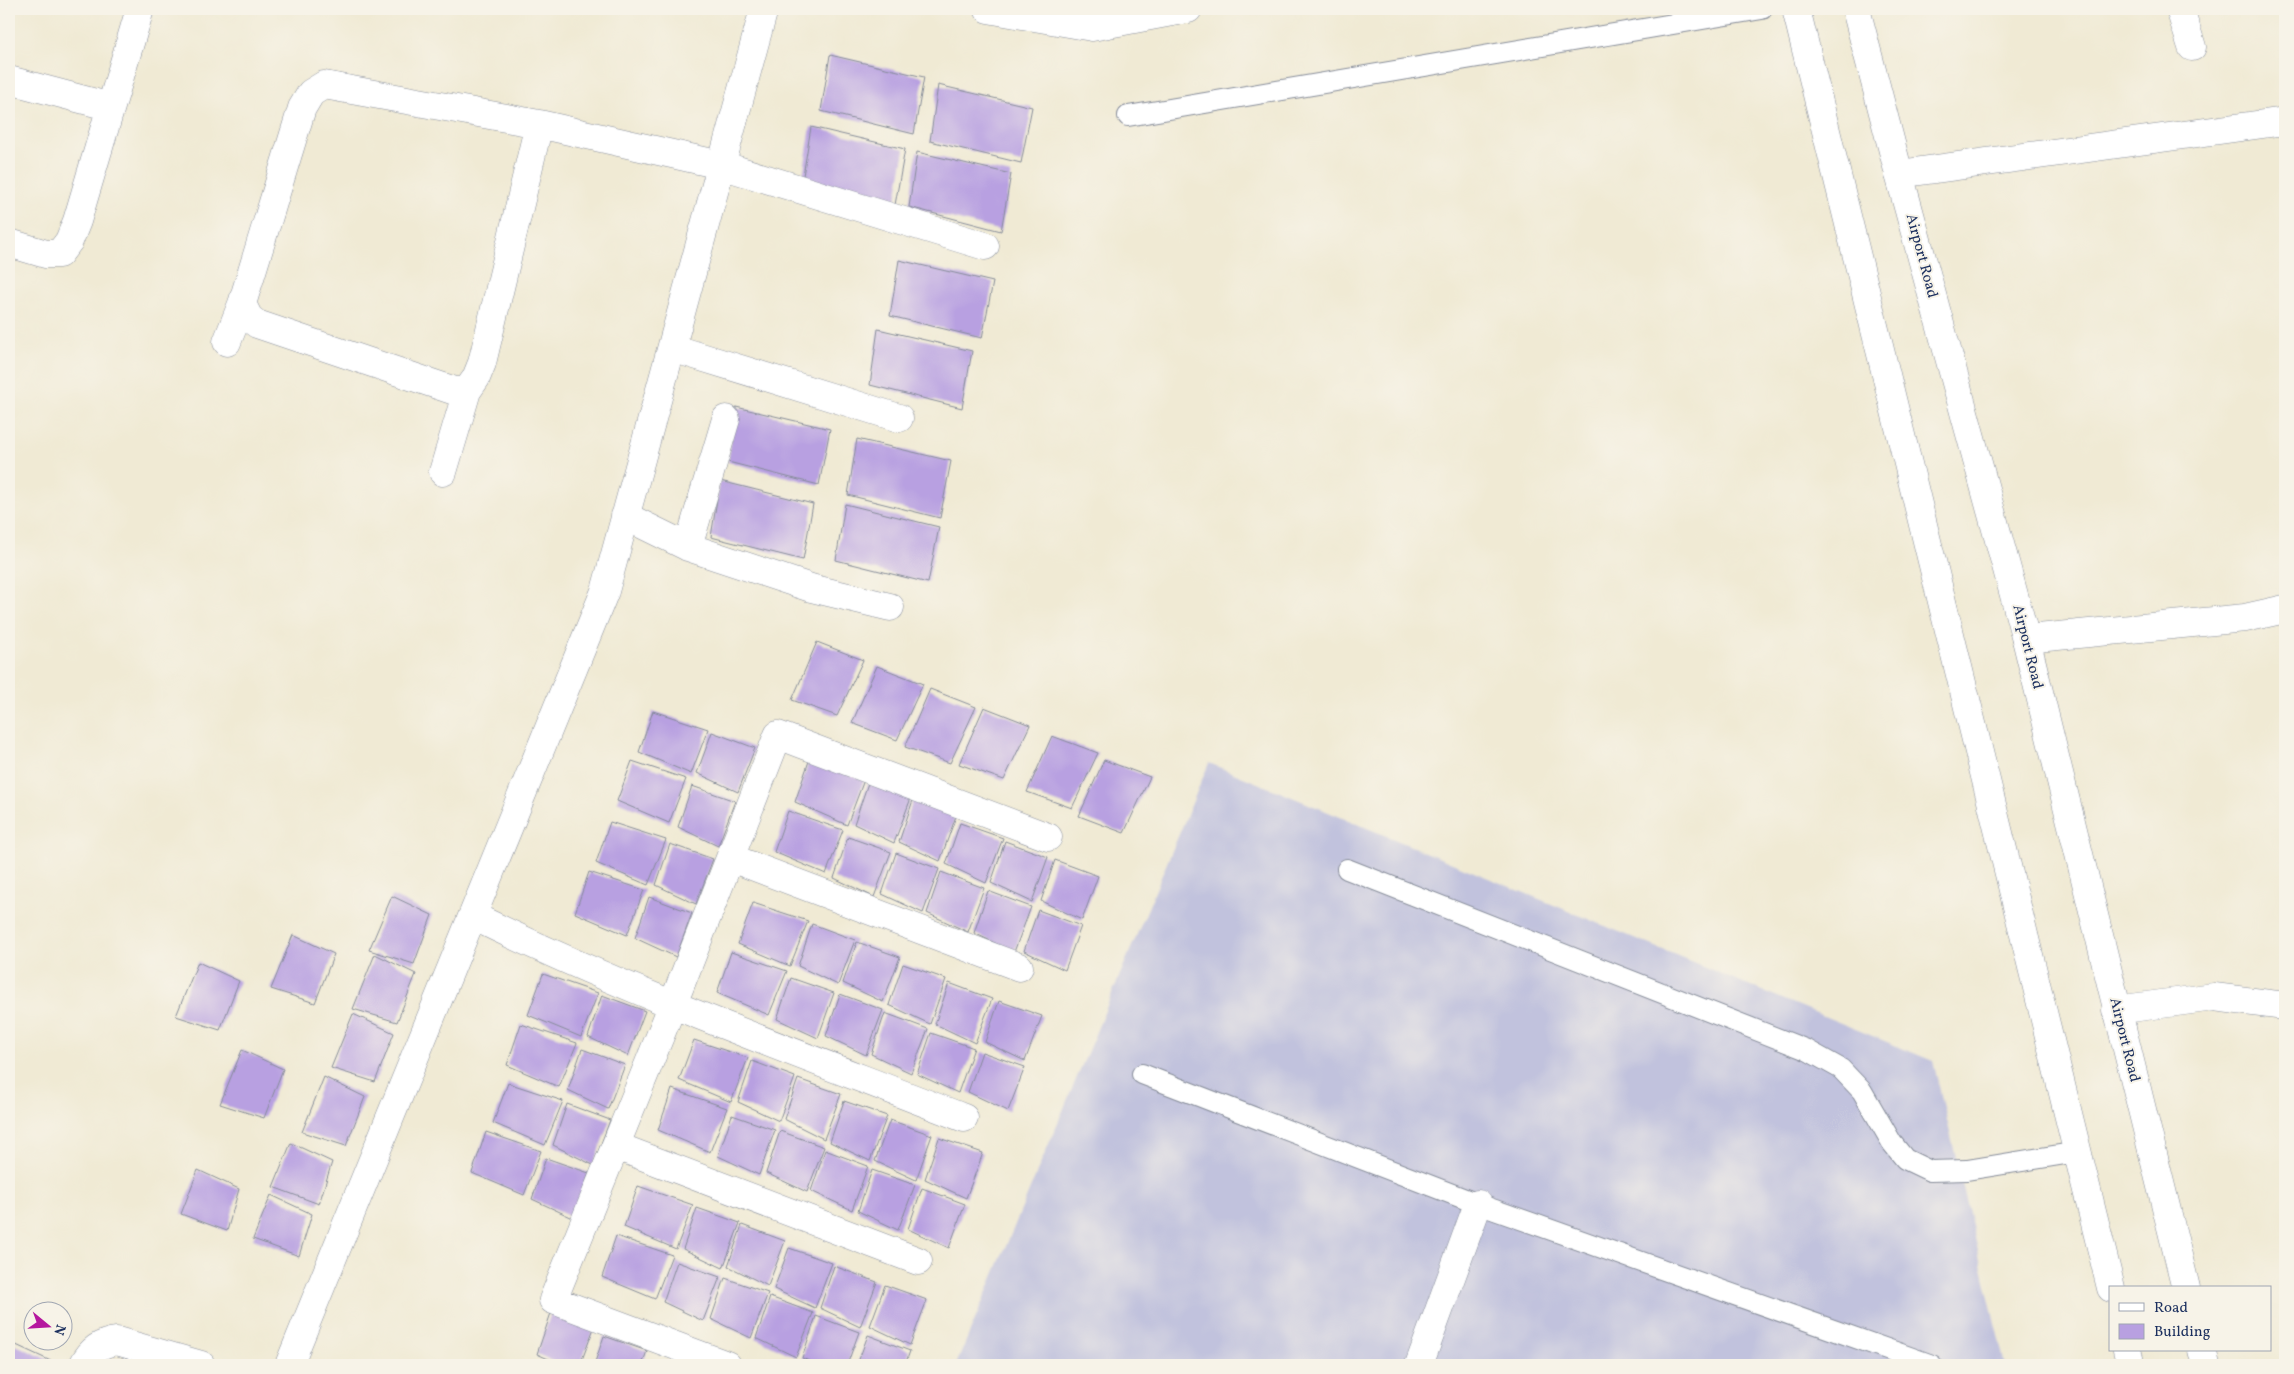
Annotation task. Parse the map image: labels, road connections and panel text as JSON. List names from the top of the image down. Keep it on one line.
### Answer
{"streets":{"street":["Airport Road"]},"legend":["Road","Building"],"north":"right"}
